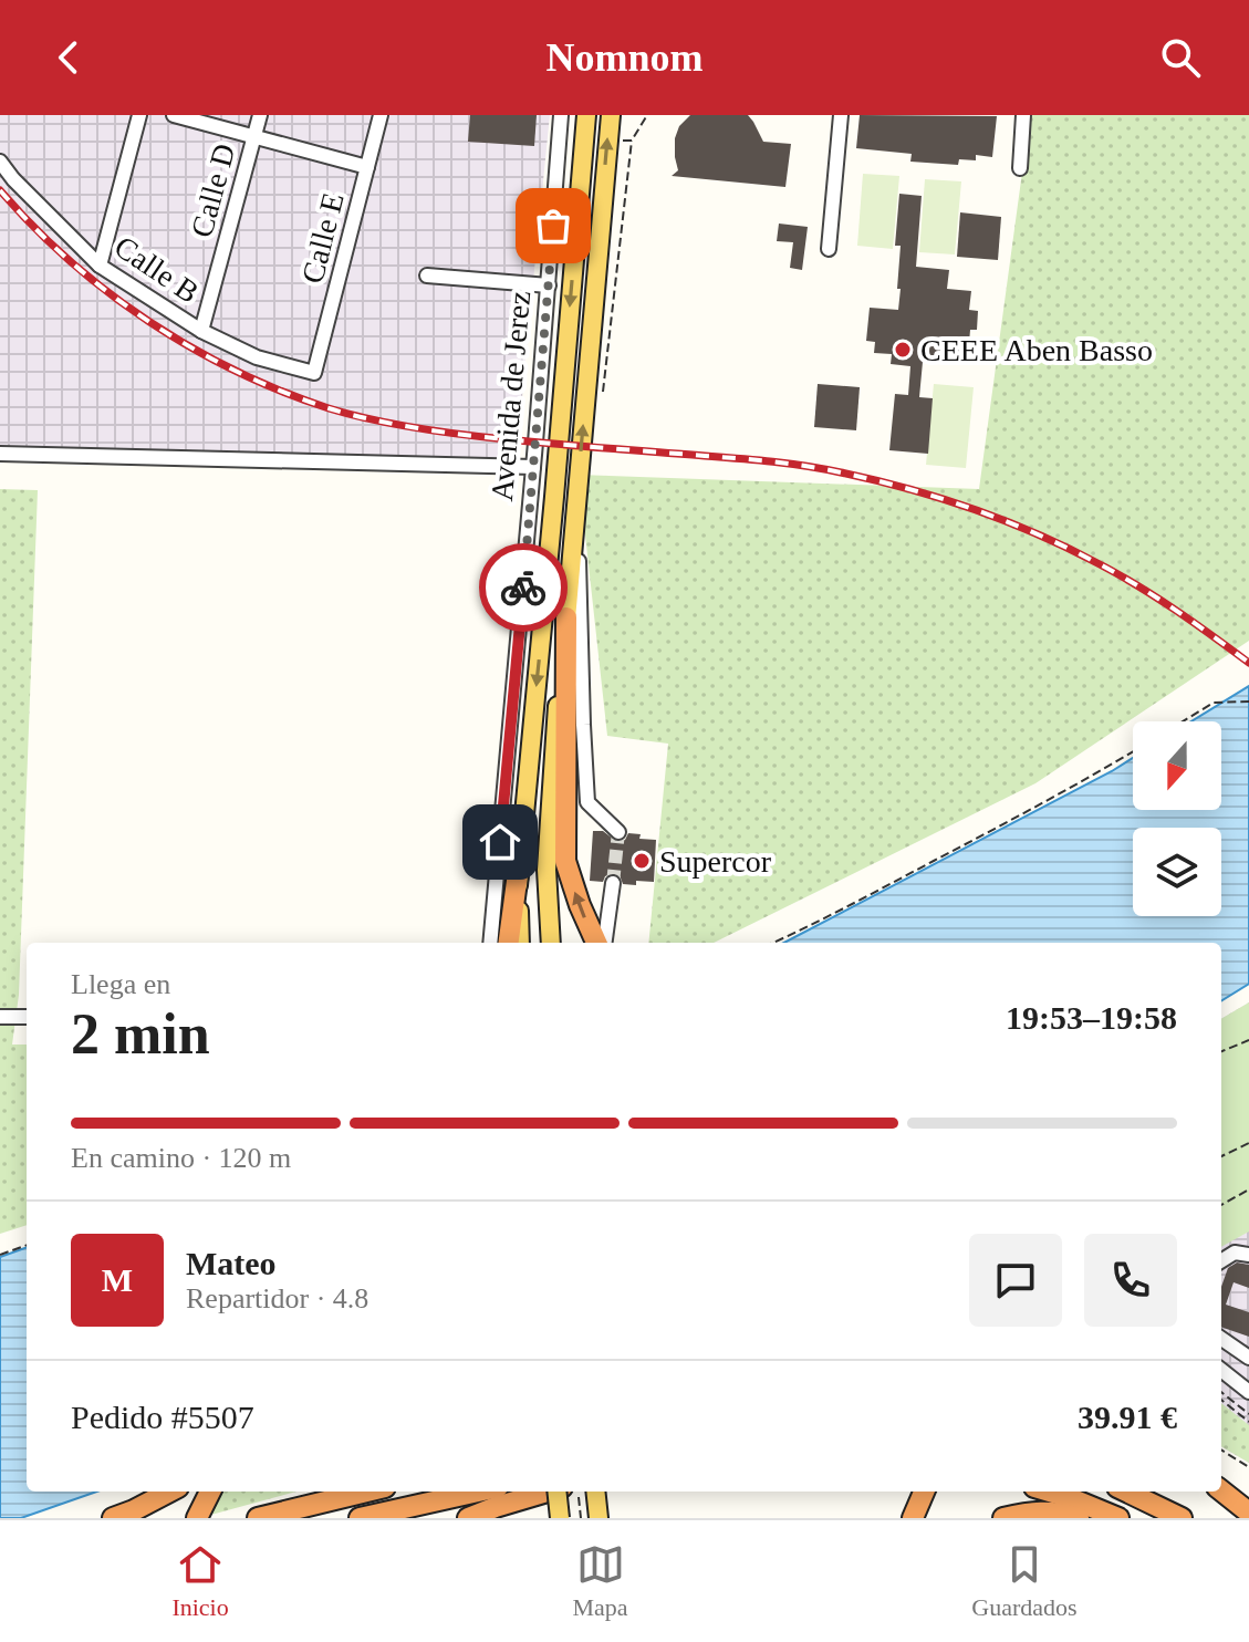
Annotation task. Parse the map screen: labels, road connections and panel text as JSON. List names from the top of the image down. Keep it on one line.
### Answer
{"streets":{"main road":["Avenida de Jerez"],"street":["Calle D","Calle E","Calle B"]},"crossings":[["Calle D","Calle B"],["Calle E","Calle B"]],"places":["CEEE Aben Basso","Supercor"],"north":"bottom","page":{"header":"Nomnom","heading":["2 min","Llega en","19:53–19:58"],"panel":["Mateo","Repartidor · 4.8","Pedido #5507","39.91 €"],"bar":"En camino · 120 m","round":"M","tabs":["Inicio","Mapa","Guardados"]}}
